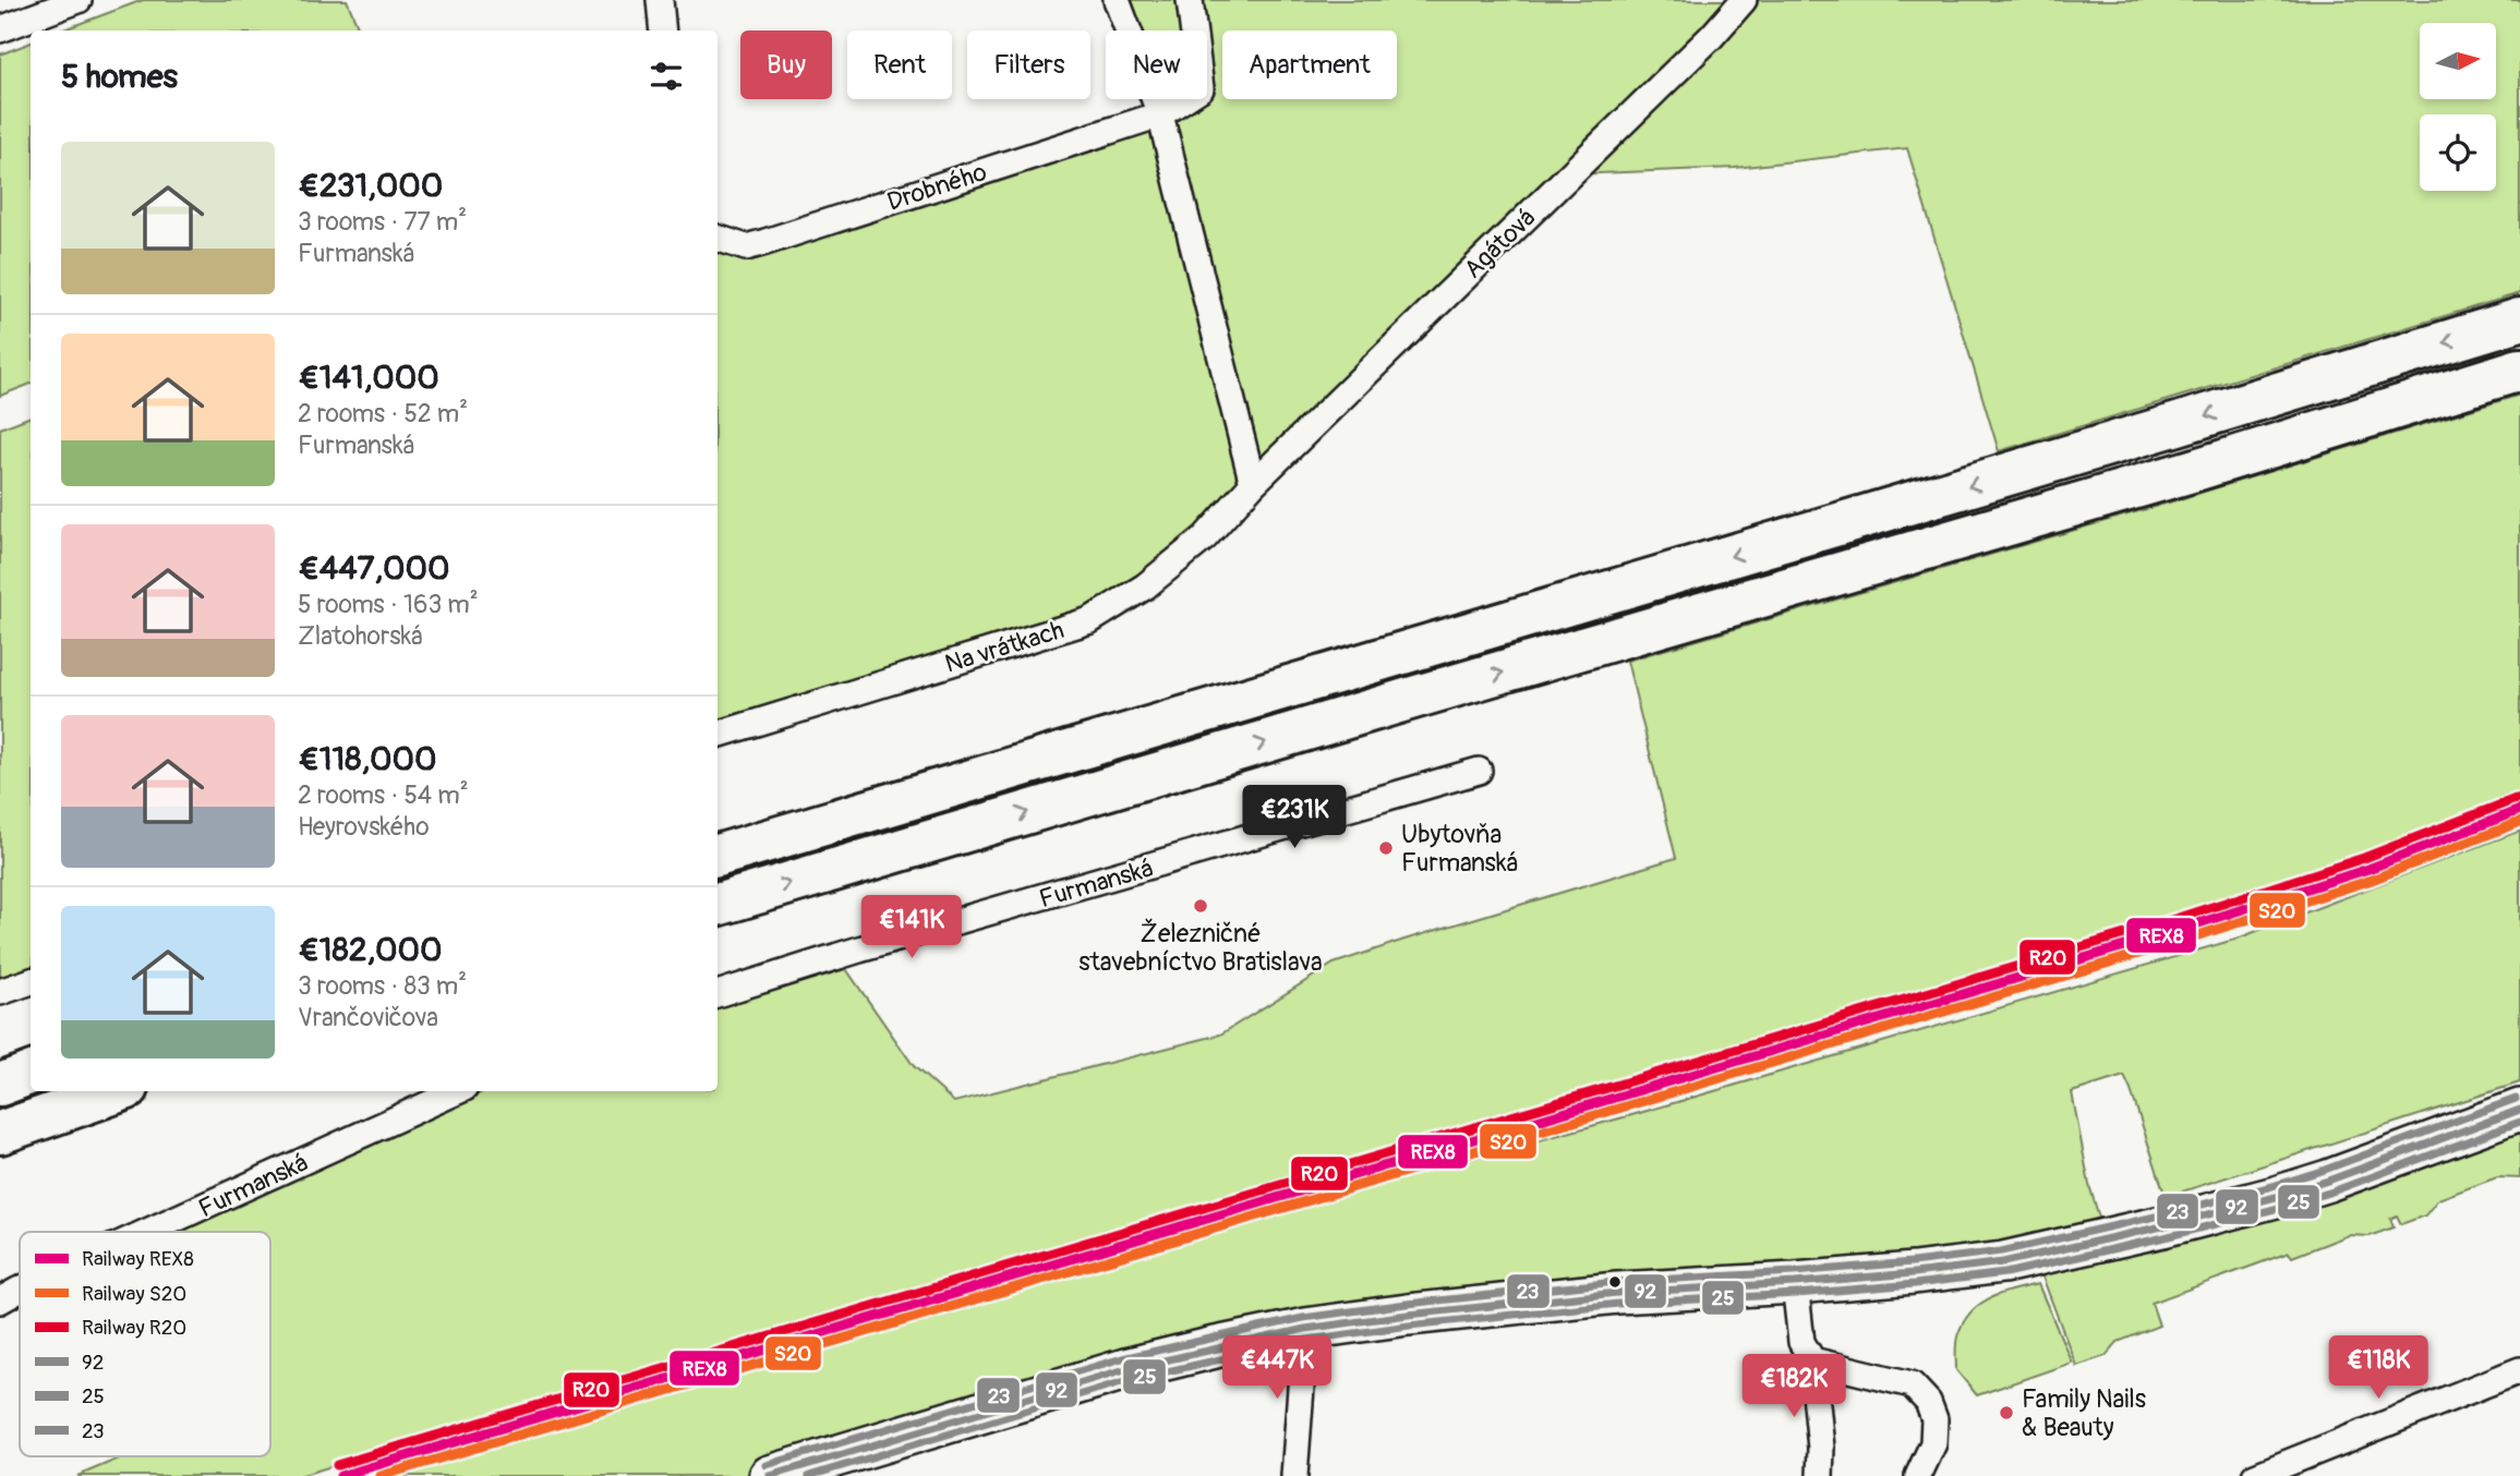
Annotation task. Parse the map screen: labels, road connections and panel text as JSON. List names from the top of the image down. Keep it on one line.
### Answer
{"streets":{"street":["Drobného","Agátová","Na vrátkach","Furmanská"]},"crossings":[["Agátová","Na vrátkach"]],"places":["Ubytovňa Furmanská","Železničné stavebníctvo Bratislava","Family Nails & Beauty"],"lines":["rail line R20","rail line REX8","rail line S20","transit line 23","transit line 92","transit line 25"],"legend":["Railway REX8","Railway S20","Railway R20","92","25","23"],"north":"right","page":{"chip":["Buy","Rent","Filters","New","Apartment"],"heading":"5 homes","list":[{"name":"€231,000","note":"3 rooms · 77 m² · Furmanská"},{"name":"€141,000","note":"2 rooms · 52 m² · Furmanská"},{"name":"€447,000","note":"5 rooms · 163 m² · Zlatohorská"},{"name":"€118,000","note":"2 rooms · 54 m² · Heyrovského"},{"name":"€182,000","note":"3 rooms · 83 m² · Vrančovičova"}],"price":["€231K","€141K","€447K","€118K","€182K"]}}
